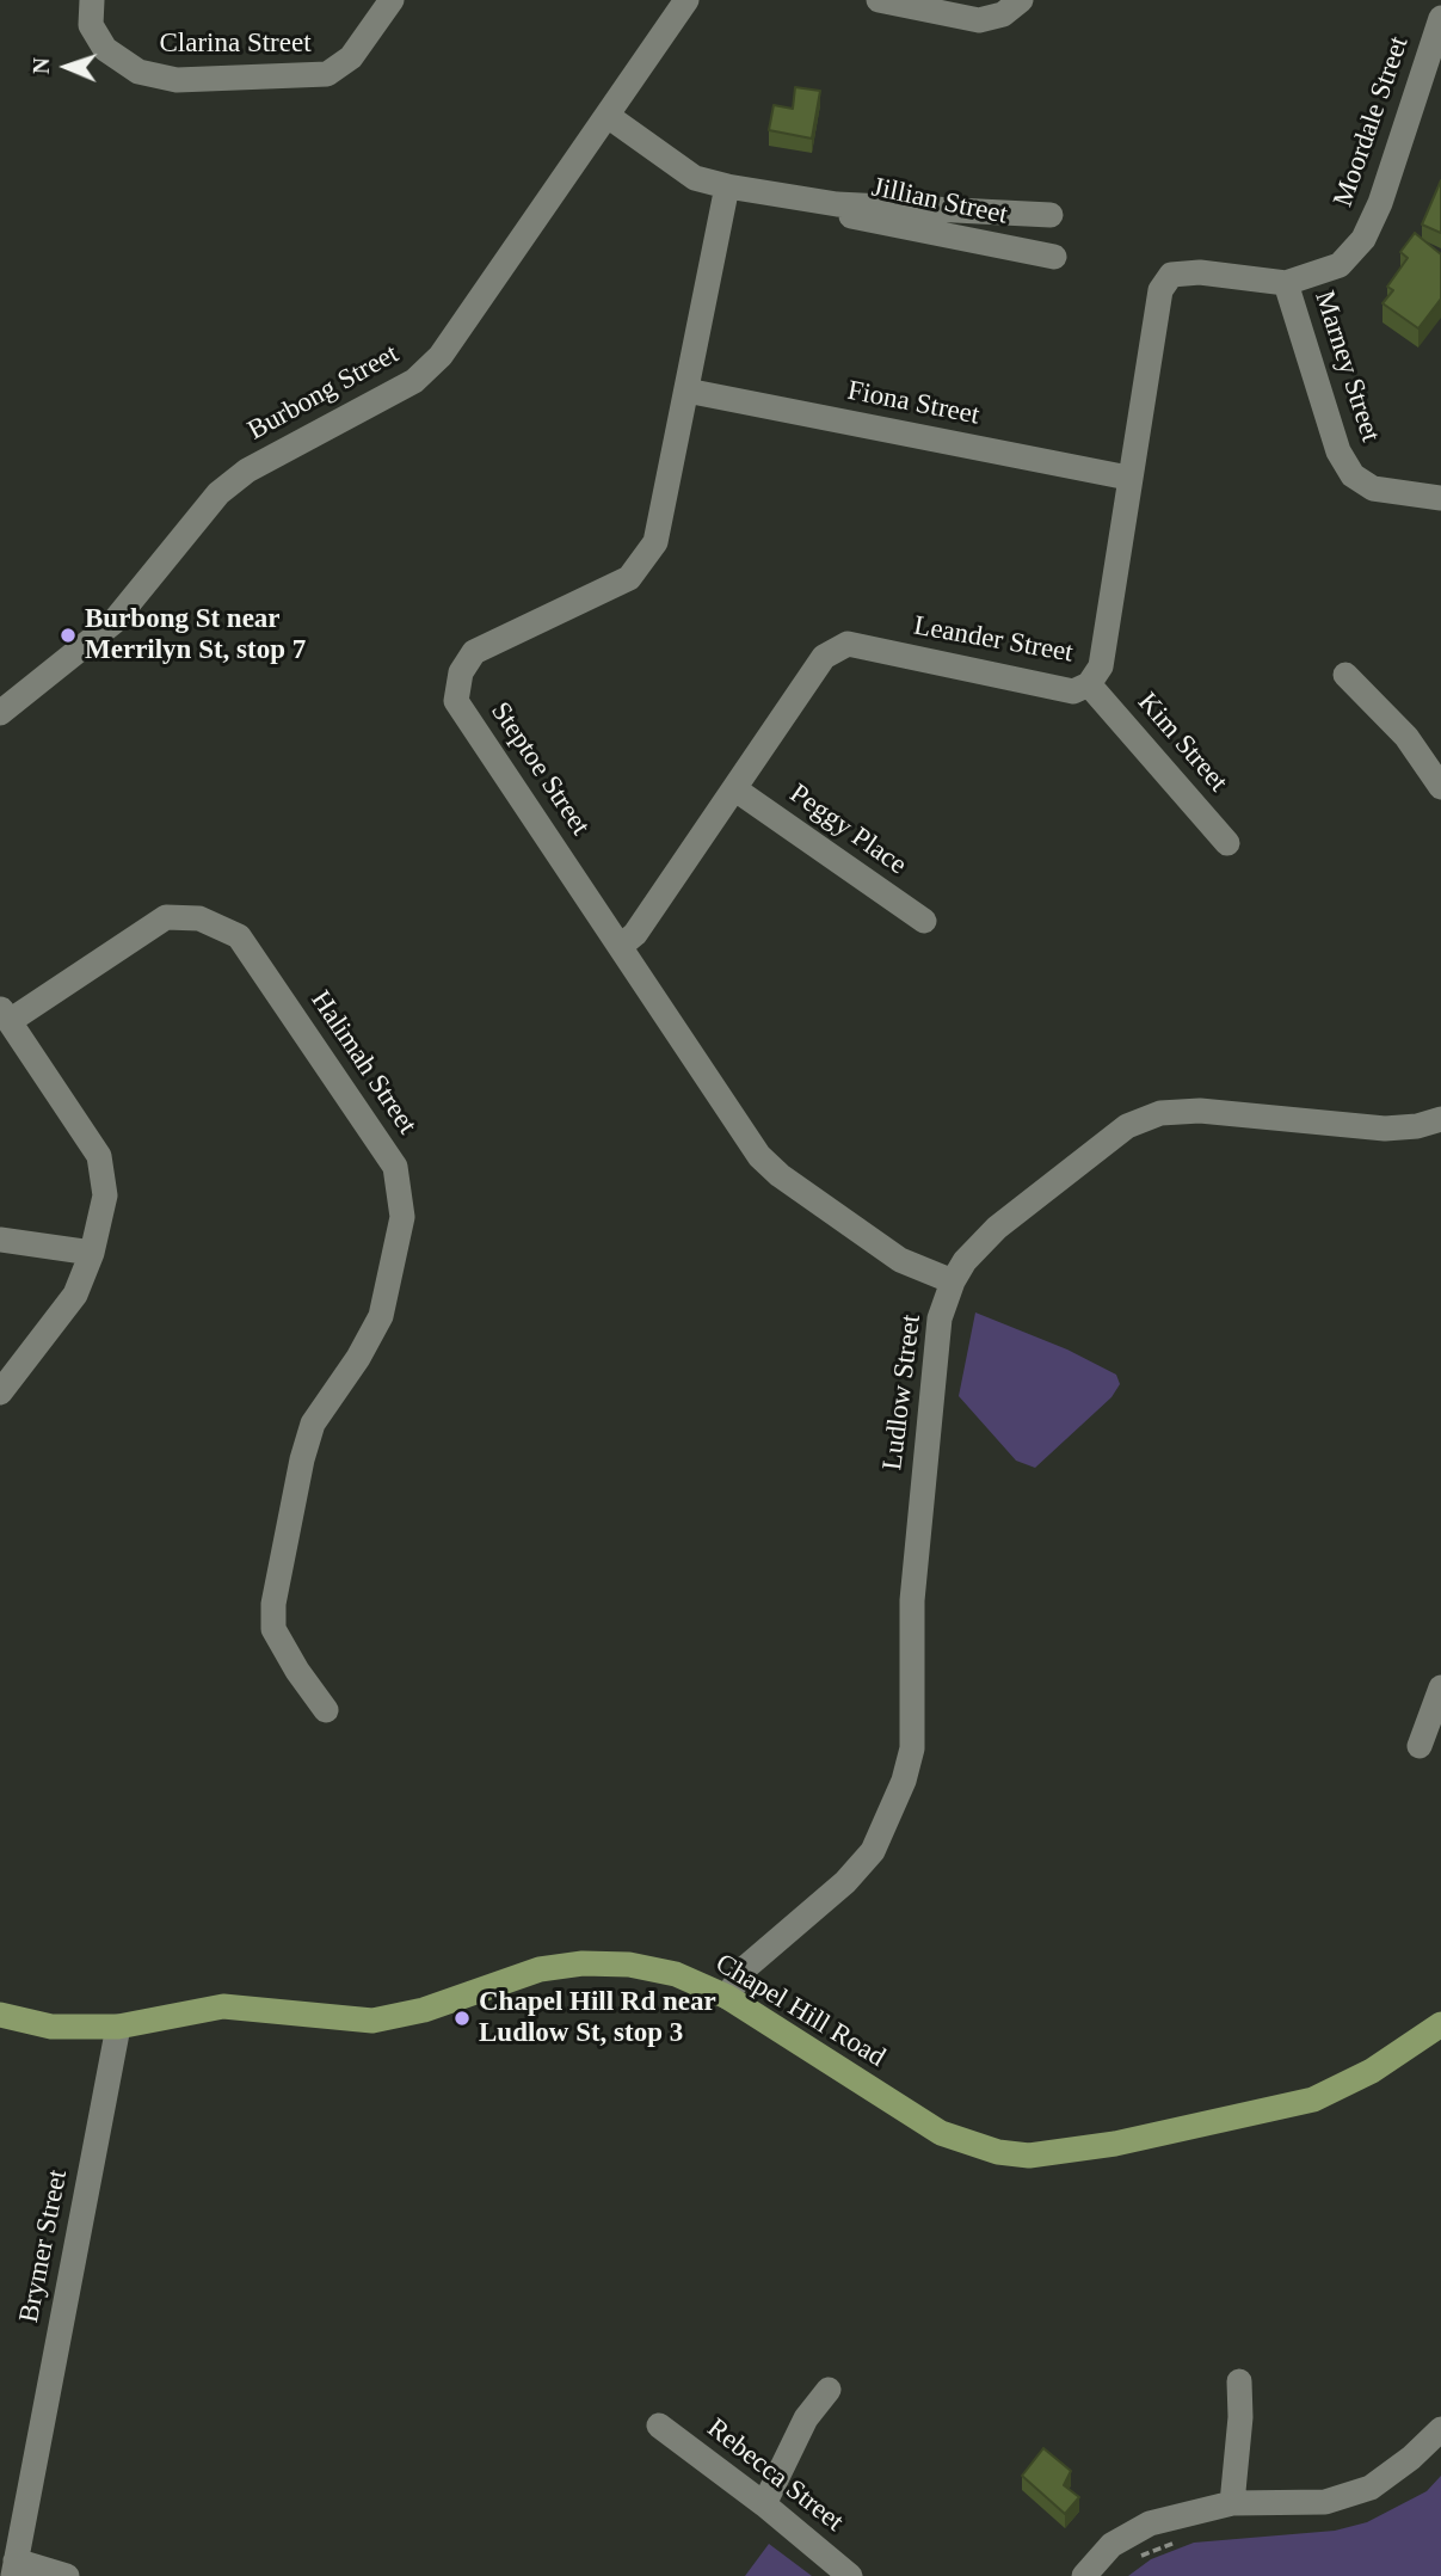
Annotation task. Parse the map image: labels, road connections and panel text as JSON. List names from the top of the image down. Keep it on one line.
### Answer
{"streets":{"main road":["Chapel Hill Road"],"street":["Clarina Street","Moordale Street","Jillian Street","Marney Street","Burbong Street","Fiona Street","Leander Street","Kim Street","Steptoe Street","Peggy Place","Halimah Street","Ludlow Street","Brymer Street","Rebecca Street"]},"crossings":[["Moordale Street","Marney Street"],["Moordale Street","Leander Street"],["Jillian Street","Steptoe Street"],["Fiona Street","Leander Street"],["Fiona Street","Steptoe Street"],["Leander Street","Kim Street"],["Leander Street","Steptoe Street"],["Leander Street","Peggy Place"],["Steptoe Street","Ludlow Street"],["Ludlow Street","Chapel Hill Road"],["Chapel Hill Road","Brymer Street"]],"places":["Burbong St near Merrilyn St, stop 7","Chapel Hill Rd near Ludlow St, stop 3"],"north":"left"}
